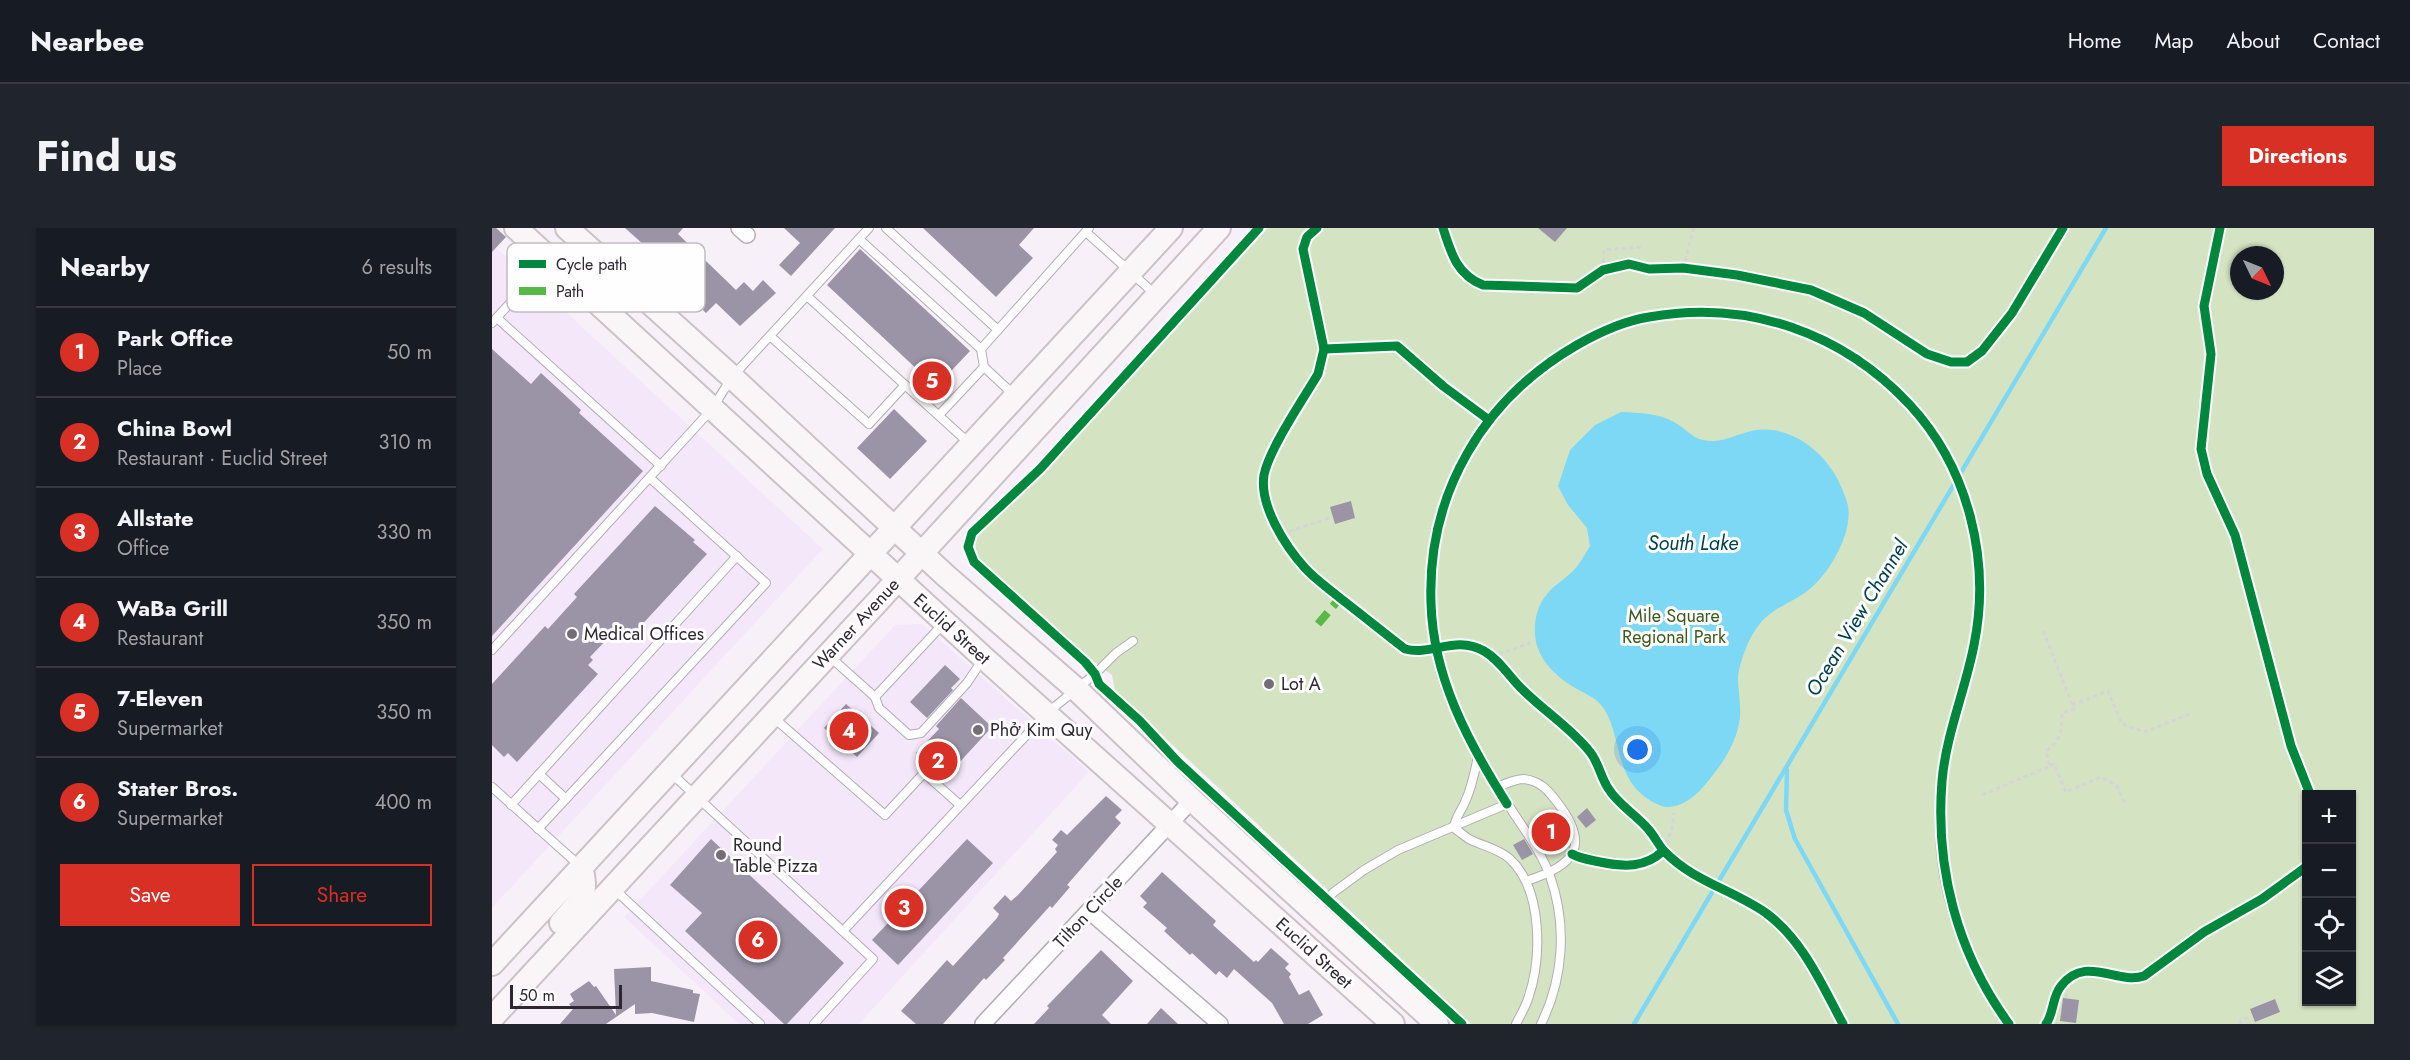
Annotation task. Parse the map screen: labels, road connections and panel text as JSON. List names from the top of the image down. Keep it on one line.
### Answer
{"streets":{"main road":["Warner Avenue","Euclid Street"],"street":["Tilton Circle"]},"crossings":[["Warner Avenue","Euclid Street"],["Euclid Street","Tilton Circle"]],"water":["South Lake","Ocean View Channel"],"parks":["Mile Square Regional Park"],"places":["Medical Offices","Lot A","Phở Kim Quy","Round Table Pizza"],"legend":["Cycle path","Path"],"scale_bar":"50 m","north":"bottom right","page":{"header":"Nearbee","nav":["Home","Map","About","Contact"],"title":"Find us","buttons":["Directions",["Save","Share"]],"heading":["Nearby","6 results"],"list":[{"mark":"1","name":"Park Office","note":"Place","value":"50 m"},{"mark":"2","name":"China Bowl","note":"Restaurant · Euclid Street","value":"310 m"},{"mark":"3","name":"Allstate","note":"Office","value":"330 m"},{"mark":"4","name":"WaBa Grill","note":"Restaurant","value":"350 m"},{"mark":"5","name":"7-Eleven","note":"Supermarket","value":"350 m"},{"mark":"6","name":"Stater Bros.","note":"Supermarket","value":"400 m"}],"pins":["5","4","2","1","3","6"],"map_buttons":["+","−"],"scale":"50 m"}}
